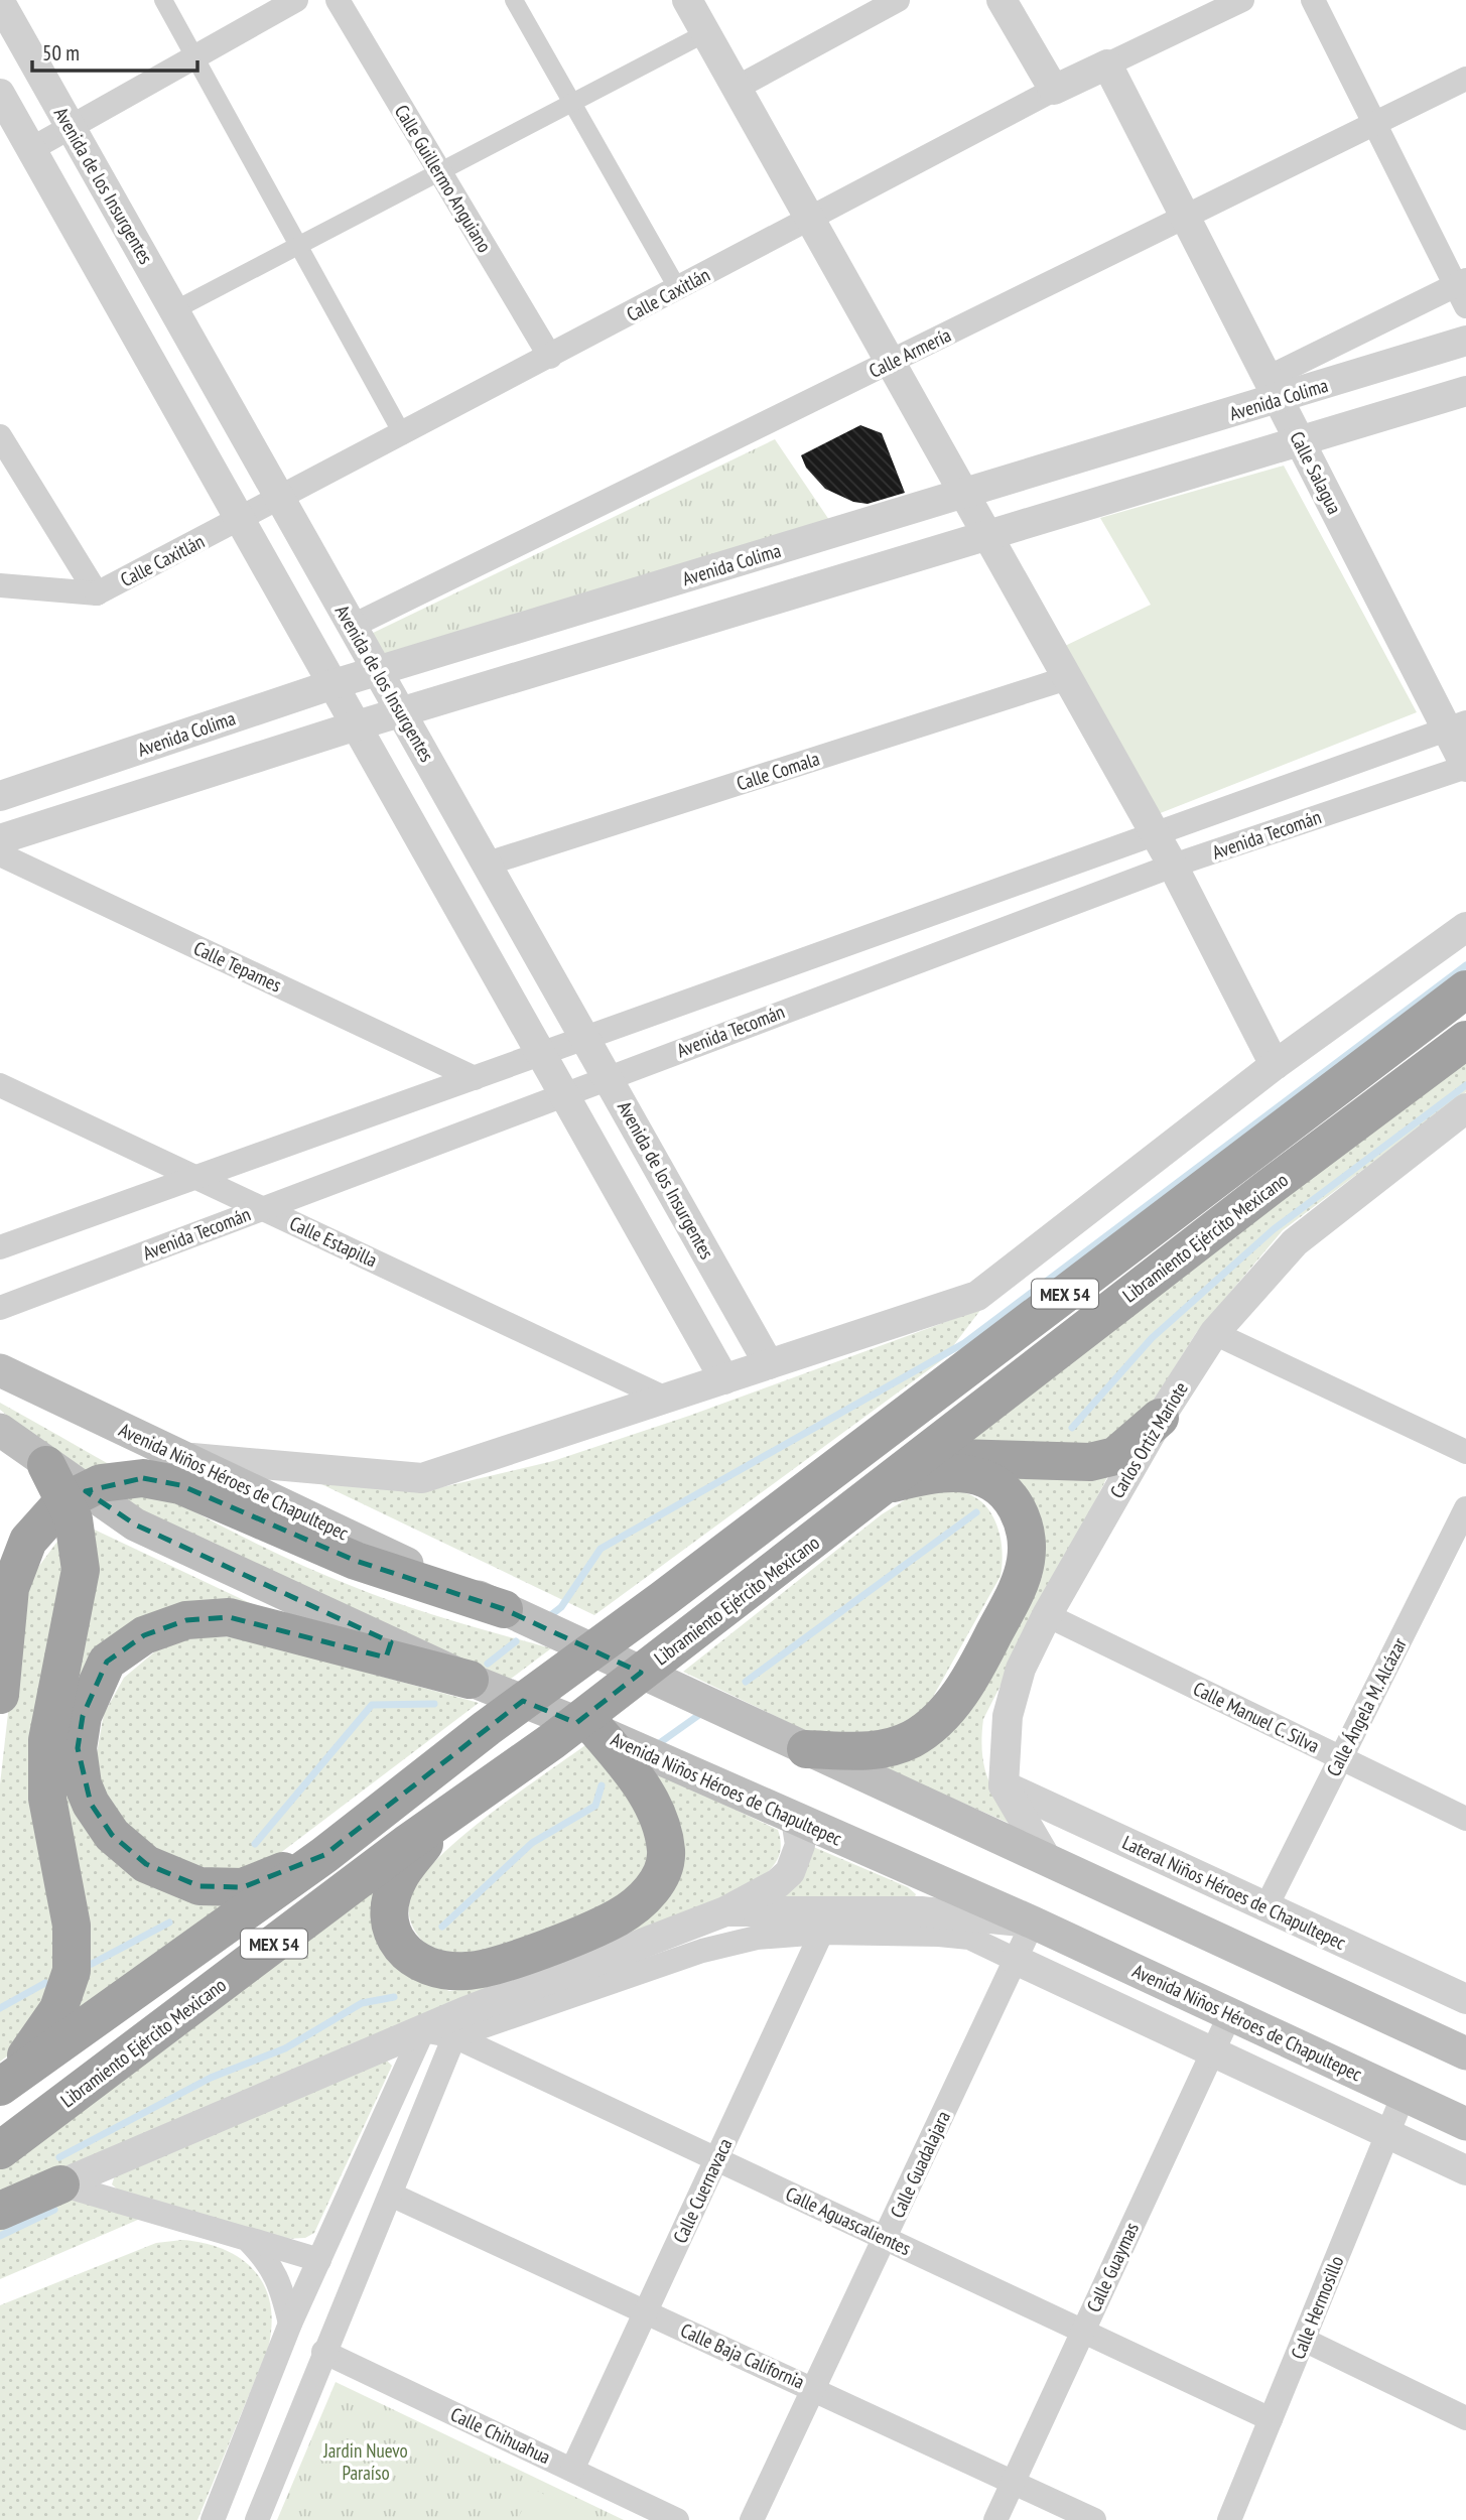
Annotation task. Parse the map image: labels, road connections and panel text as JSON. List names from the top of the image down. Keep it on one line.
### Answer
{"streets":{"highway":["Libramiento Ejército Mexicano","MEX 54"],"main road":["Avenida Niños Héroes de Chapultepec"],"street":["Calle Guillermo Anguiano","Avenida de los Insurgentes","Calle Caxitlán","Calle Armería","Avenida Colima","Calle Salagua","Calle Comala","Avenida Tecomán","Calle Tepames","Calle Estapilla","Carlos Ortiz Mariote","Calle Ángela M. Alcázar","Calle Manuel C. Silva","Lateral Niños Héroes de Chapultepec","Calle Guadalajara","Calle Cuernavaca","Calle Aguascalientes","Calle Guaymas","Calle Hermosillo","Calle Baja California","Calle Chihuahua"]},"crossings":[["Calle Guillermo Anguiano","Calle Caxitlán"],["Avenida de los Insurgentes","Calle Caxitlán"],["Avenida de los Insurgentes","Calle Armería"],["Avenida de los Insurgentes","Avenida Colima"],["Avenida de los Insurgentes","Calle Comala"],["Avenida de los Insurgentes","Avenida Tecomán"],["Calle Caxitlán","Calle Salagua"],["Calle Armería","Calle Salagua"],["Avenida Colima","Calle Salagua"],["Calle Salagua","Avenida Tecomán"],["Avenida Tecomán","Calle Tepames"],["Avenida Tecomán","Calle Estapilla"],["Carlos Ortiz Mariote","Calle Manuel C. Silva"],["Carlos Ortiz Mariote","Lateral Niños Héroes de Chapultepec"],["Avenida Niños Héroes de Chapultepec","Calle Guadalajara"],["Avenida Niños Héroes de Chapultepec","Calle Guaymas"],["Avenida Niños Héroes de Chapultepec","Calle Hermosillo"],["Calle Ángela M. Alcázar","Calle Manuel C. Silva"],["Calle Ángela M. Alcázar","Lateral Niños Héroes de Chapultepec"],["Calle Guadalajara","Calle Aguascalientes"],["Calle Guadalajara","Calle Baja California"],["Calle Cuernavaca","Calle Aguascalientes"],["Calle Cuernavaca","Calle Baja California"],["Calle Cuernavaca","Calle Chihuahua"],["Calle Aguascalientes","Calle Guaymas"],["Calle Aguascalientes","Calle Hermosillo"],["Calle Guaymas","Calle Baja California"]],"parks":["Jardin Nuevo Paraíso"],"scale_bar":"50 m"}
